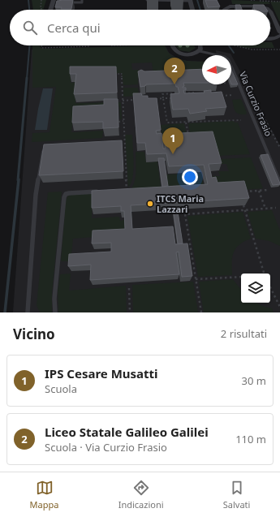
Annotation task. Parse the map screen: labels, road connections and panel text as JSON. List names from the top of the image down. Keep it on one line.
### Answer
{"streets":{"street":["Via Curzio Frasio"]},"places":["ITCS Maria Lazzari"],"north":"left","page":{"search":"Cerca qui","pins":["2","1"],"heading":["Vicino","2 risultati"],"list":[{"mark":"1","name":"IPS Cesare Musatti","note":"Scuola","value":"30 m"},{"mark":"2","name":"Liceo Statale Galileo Galilei","note":"Scuola · Via Curzio Frasio","value":"110 m"}],"nav":["Mappa","Indicazioni","Salvati"]}}
